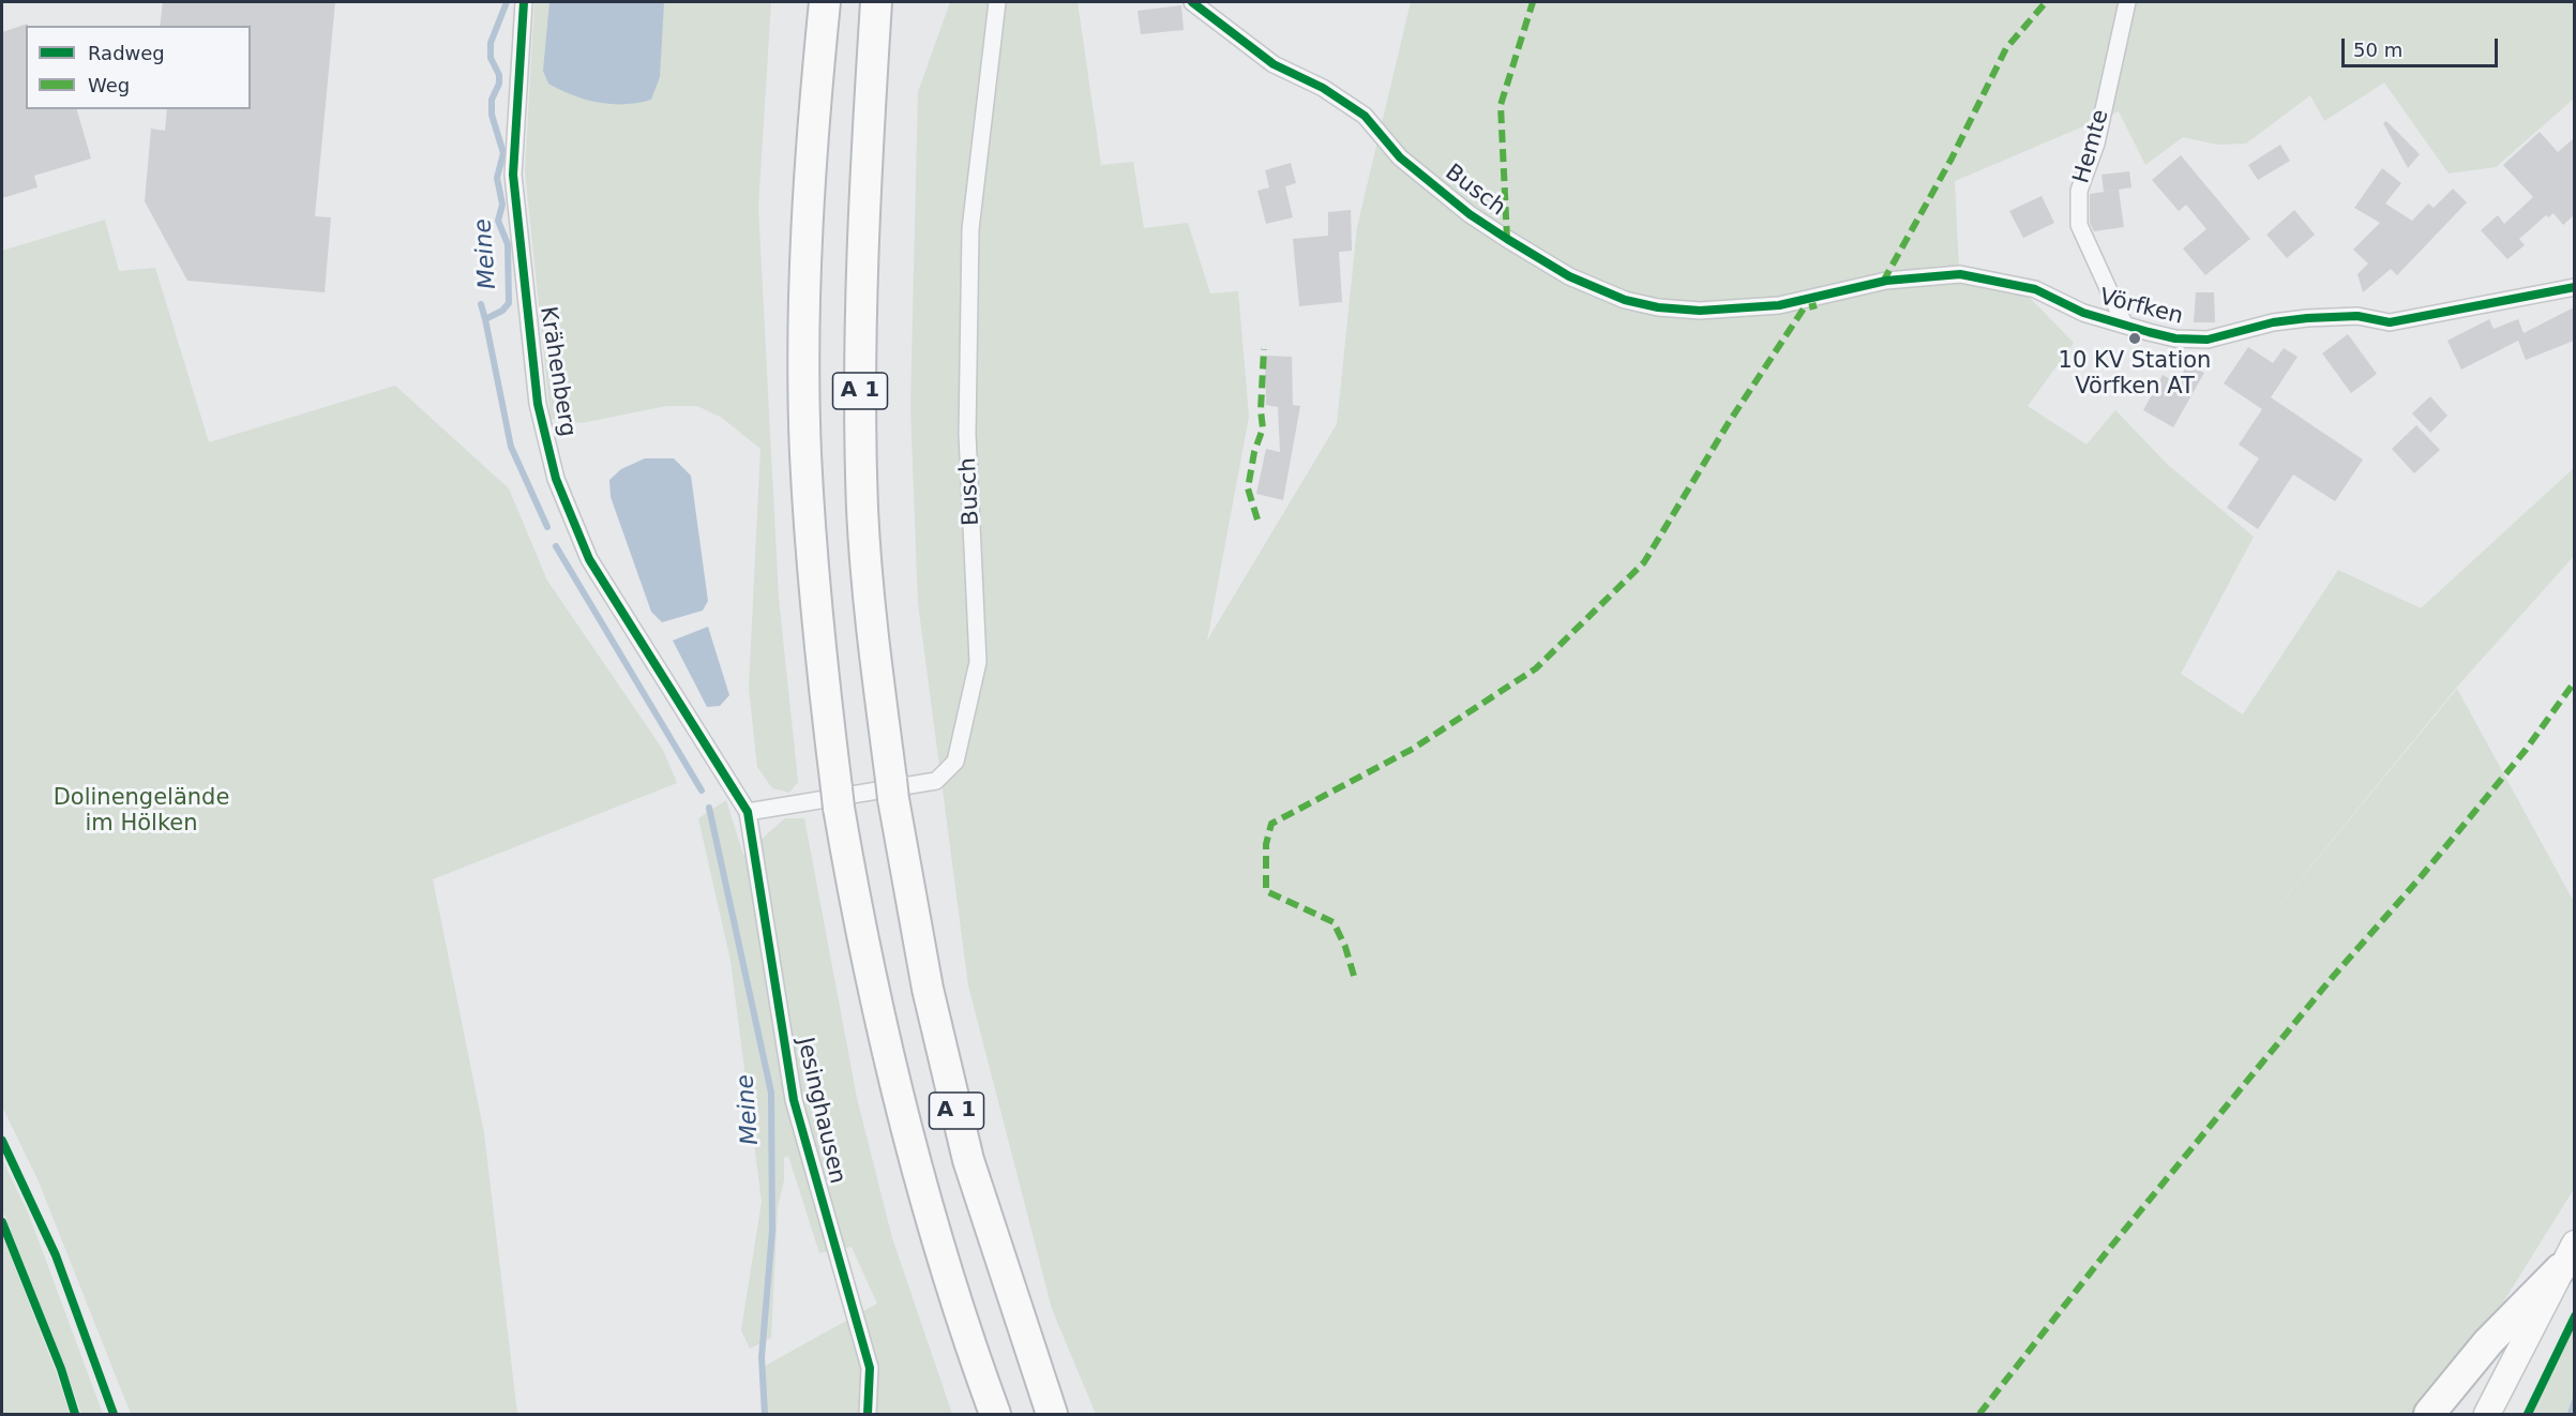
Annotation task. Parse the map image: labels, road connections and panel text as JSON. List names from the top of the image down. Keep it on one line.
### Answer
{"streets":{"highway":["A 1"],"street":["Hemte","Busch","Vörfken","Krähenberg","Jesinghausen"]},"crossings":[["Hemte","Vörfken"],["Busch","Vörfken"],["Busch","Krähenberg"],["Busch","Jesinghausen"],["Krähenberg","Jesinghausen"]],"water":["Meine"],"parks":["Dolinengelände im Hölken"],"places":["10 KV Station Vörfken AT"],"legend":["Radweg","Weg"],"scale_bar":"50 m"}
